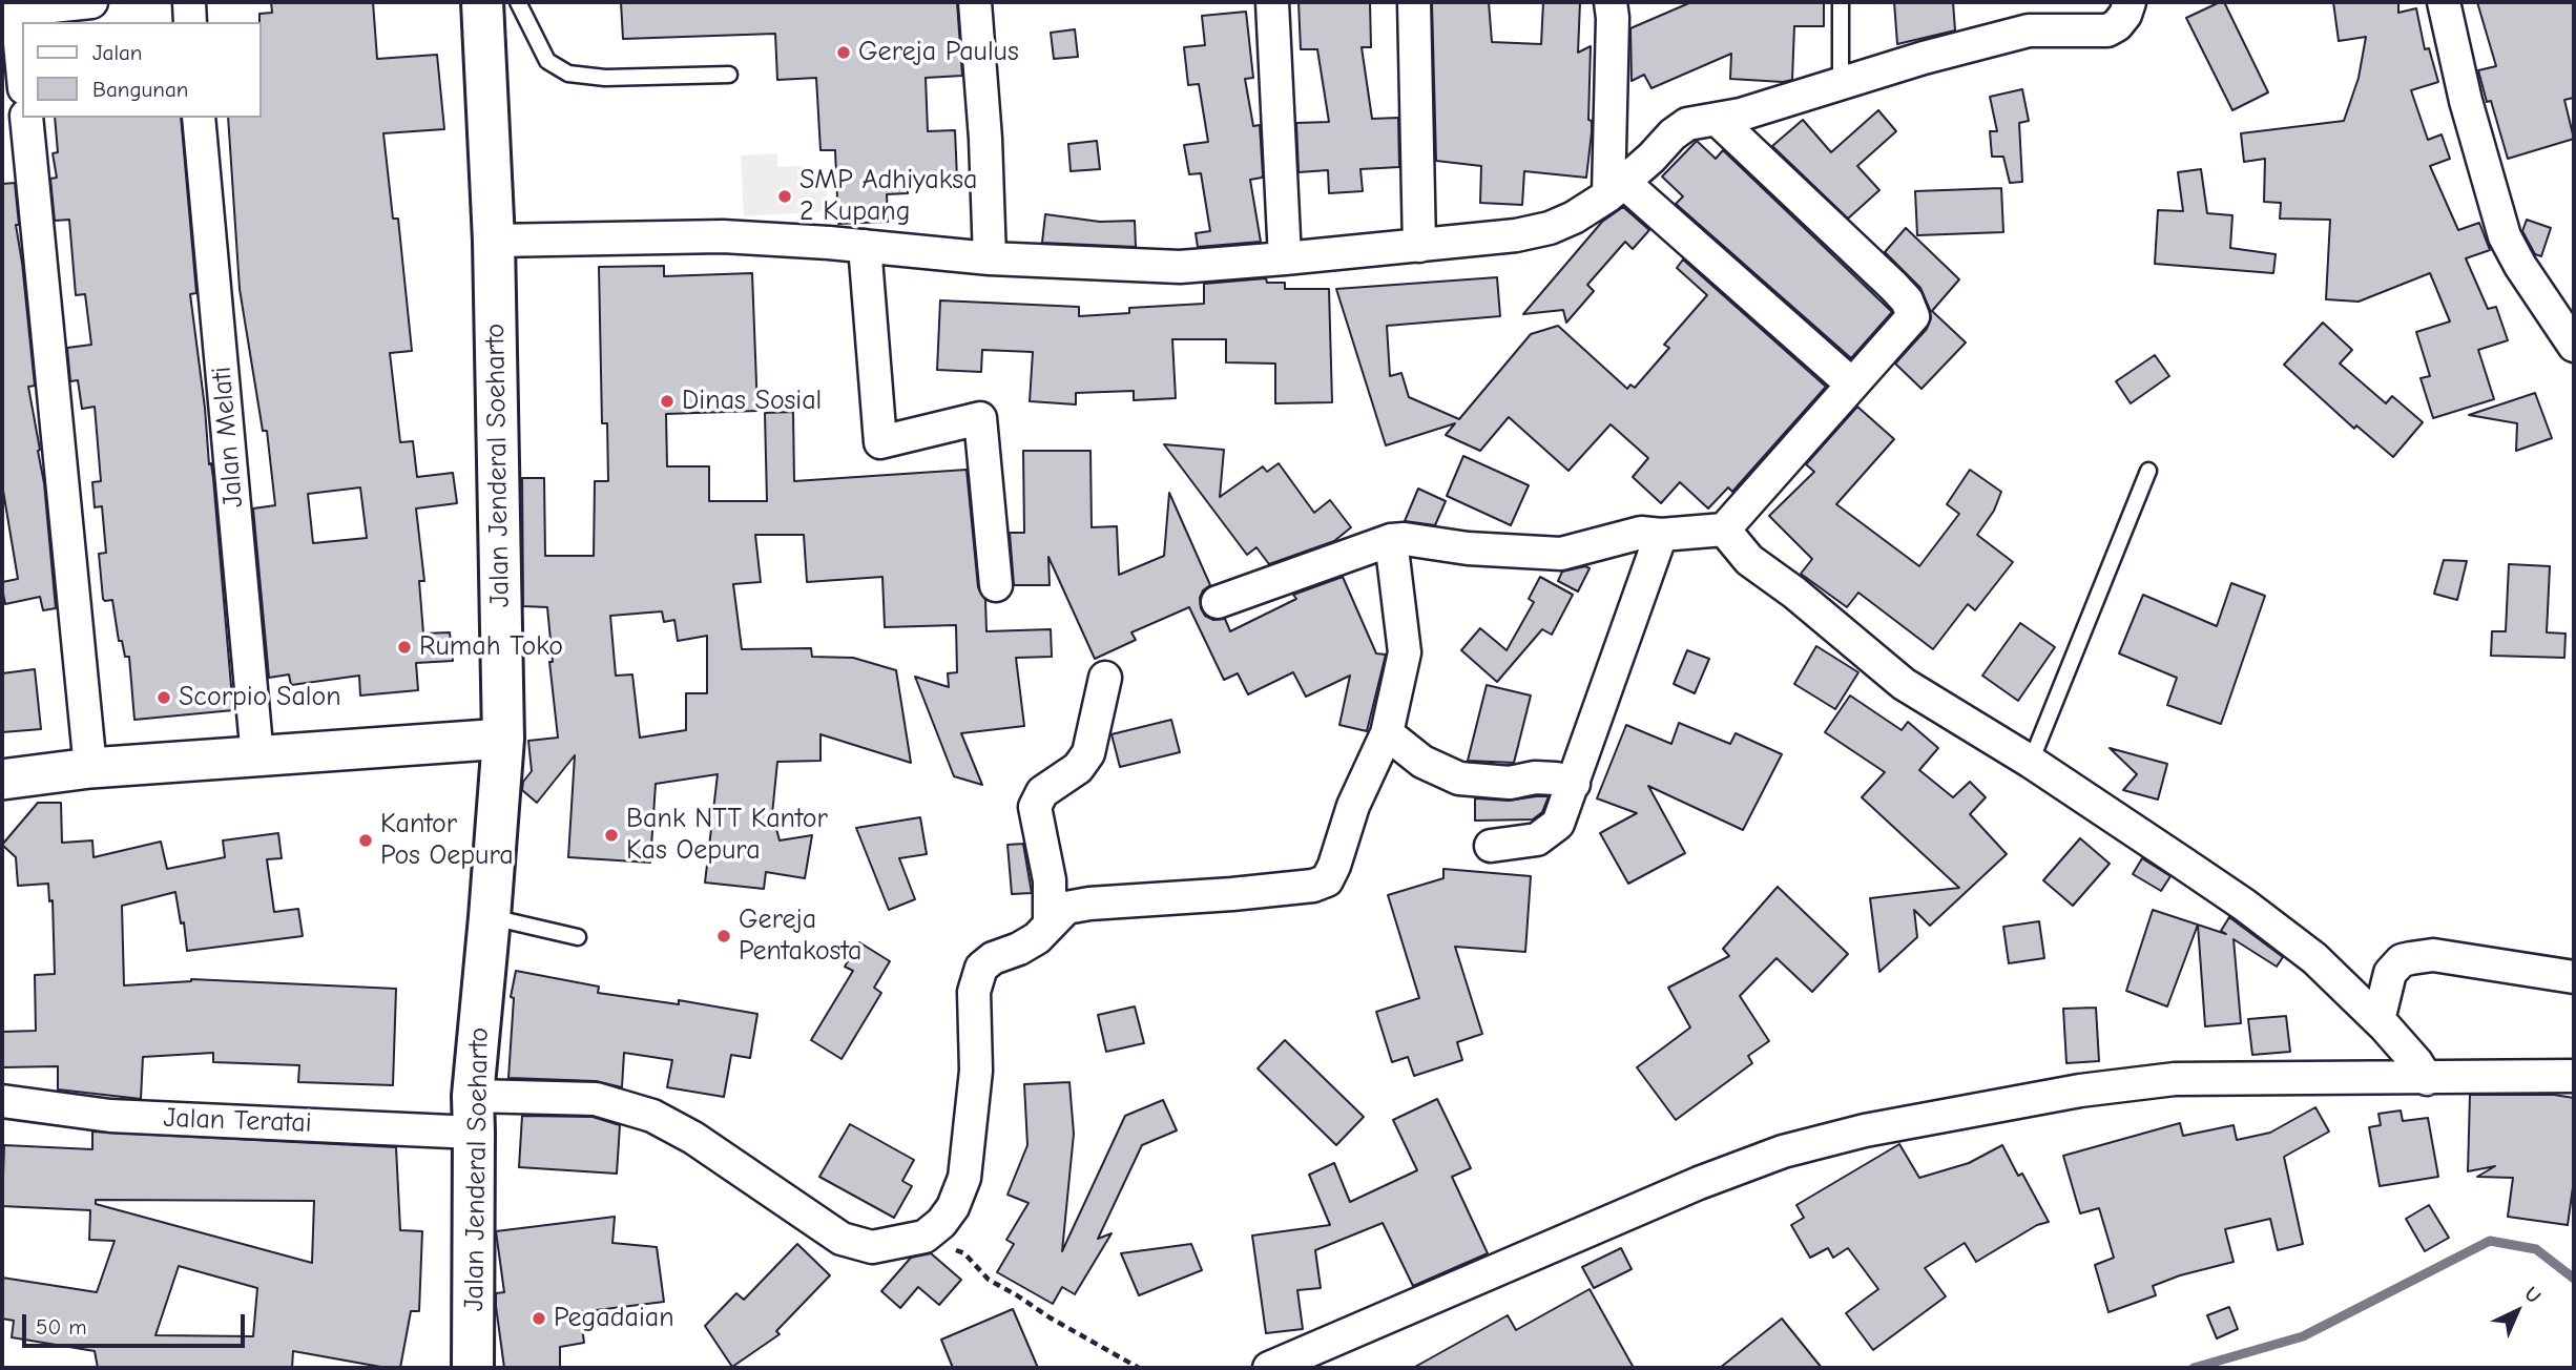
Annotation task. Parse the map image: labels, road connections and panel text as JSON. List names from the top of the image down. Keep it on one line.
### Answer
{"streets":{"main road":["Jalan Jenderal Soeharto"],"street":["Jalan Melati","Jalan Teratai"]},"crossings":[["Jalan Jenderal Soeharto","Jalan Teratai"]],"places":["Gereja Paulus","SMP Adhiyaksa 2 Kupang","Dinas Sosial","Rumah Toko","Scorpio Salon","Bank NTT Kantor Kas Oepura","Kantor Pos Oepura","Gereja Pentakosta","Pegadaian"],"legend":["Jalan","Bangunan"],"scale_bar":"50 m","north":"top right"}
